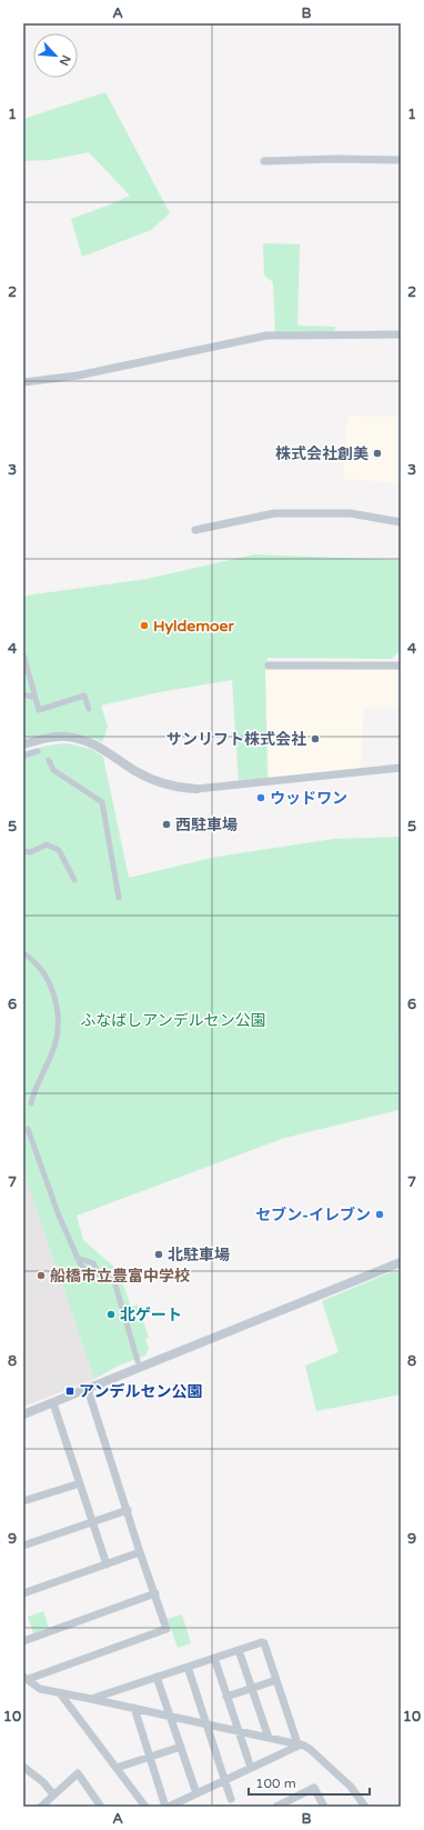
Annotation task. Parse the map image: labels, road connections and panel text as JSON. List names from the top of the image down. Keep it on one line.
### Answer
{"parks":["ふなばしアンデルセン公園"],"places":{"other":["株式会社創美","Hyldemoer","サンリフト株式会社","ウッドワン","西駐車場","セブン-イレブン","北駐車場","船橋市立豊富中学校","北ゲート"],"transit":["アンデルセン公園"]},"scale_bar":"100 m","north":"bottom right","grid":{"columns":["A","B"],"rows":["1","2","3","4","5","6","7","8","9","10"]}}
